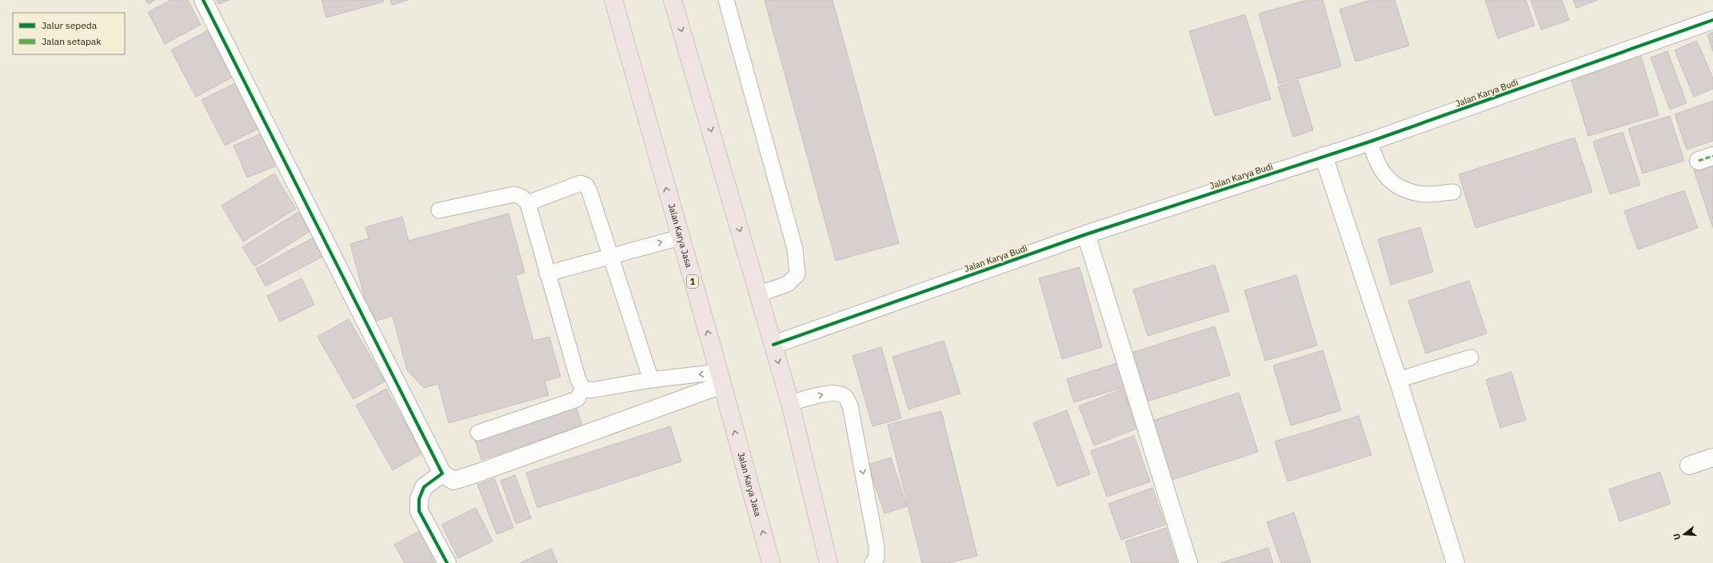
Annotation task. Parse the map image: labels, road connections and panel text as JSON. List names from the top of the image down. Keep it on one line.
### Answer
{"streets":{"highway":["Jalan Karya Jasa","1"],"street":["Jalan Karya Budi"]},"legend":["Jalur sepeda","Jalan setapak"],"north":"left"}
